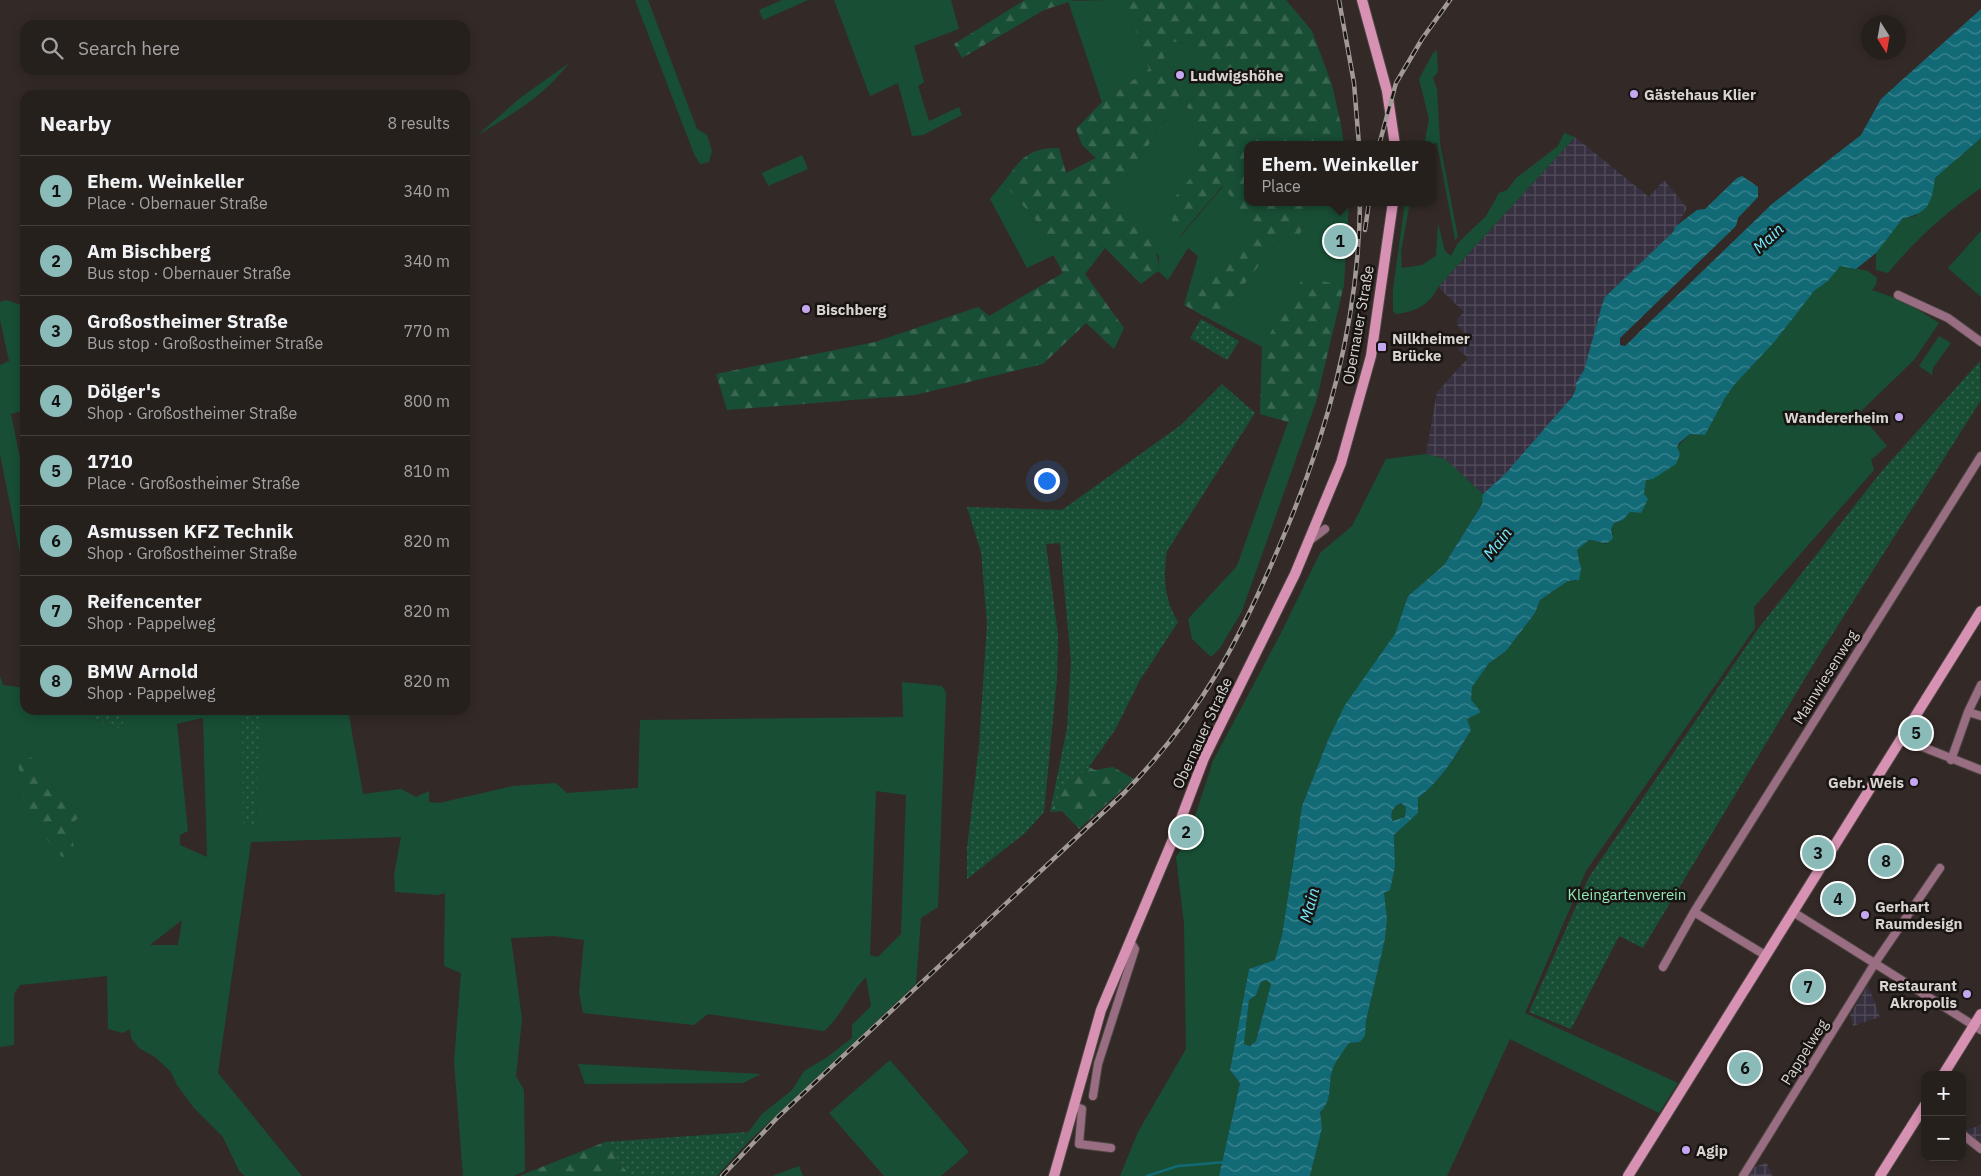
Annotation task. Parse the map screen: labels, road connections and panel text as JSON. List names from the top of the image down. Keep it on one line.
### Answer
{"streets":{"main road":["Obernauer Straße"],"street":["Mainwiesenweg","Pappelweg"]},"water":["Main"],"parks":["Kleingartenverein"],"places":{"other":["Ludwigshöhe","Gästehaus Klier","Bischberg","Wandererheim","Gebr. Weis","Gerhart Raumdesign","Restaurant Akropolis","Agip"],"transit":["Nilkheimer Brücke"]},"north":"bottom","page":{"search":"Search here","heading":["Nearby","8 results"],"popup":["Ehem. Weinkeller","Place"],"list":[{"mark":"1","name":"Ehem. Weinkeller","note":"Place · Obernauer Straße","value":"340 m"},{"mark":"2","name":"Am Bischberg","note":"Bus stop · Obernauer Straße","value":"340 m"},{"mark":"3","name":"Großostheimer Straße","note":"Bus stop · Großostheimer Straße","value":"770 m"},{"mark":"4","name":"Dölger's","note":"Shop · Großostheimer Straße","value":"800 m"},{"mark":"5","name":"1710","note":"Place · Großostheimer Straße","value":"810 m"},{"mark":"6","name":"Asmussen KFZ Technik","note":"Shop · Großostheimer Straße","value":"820 m"},{"mark":"7","name":"Reifencenter","note":"Shop · Pappelweg","value":"820 m"},{"mark":"8","name":"BMW Arnold","note":"Shop · Pappelweg","value":"820 m"}],"pins":["1","5","2","3","8","4","7","6"],"map_buttons":["+","−"]}}
